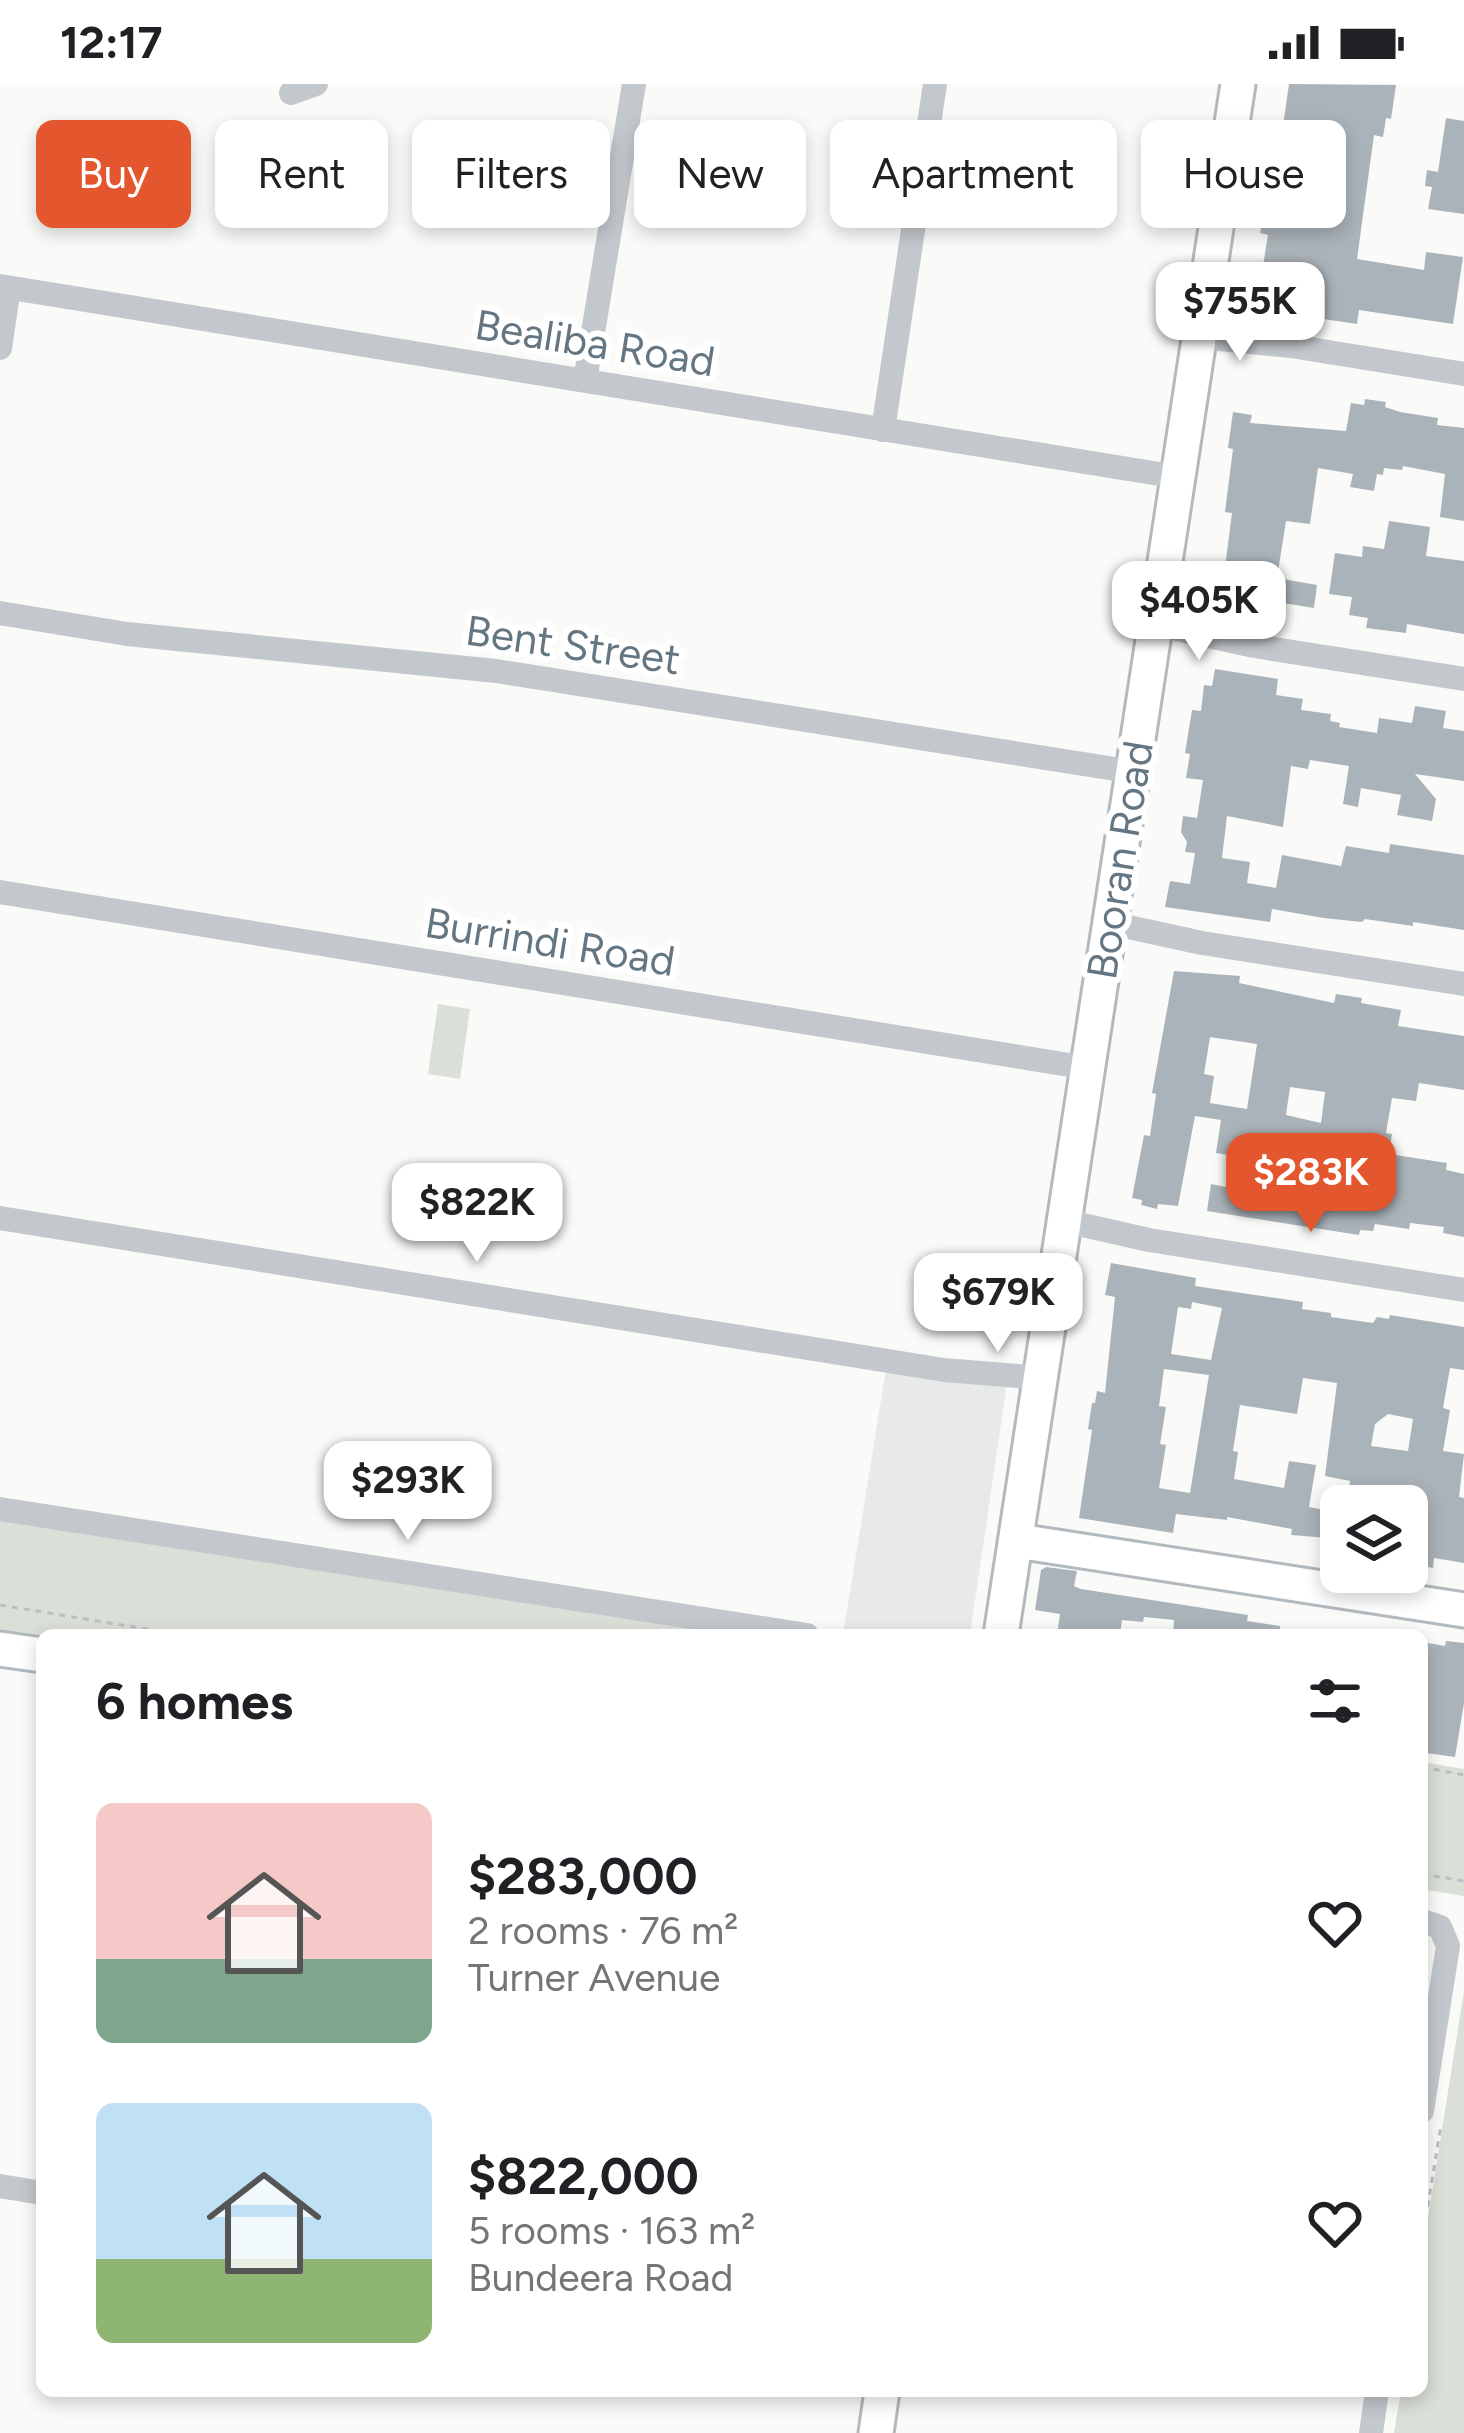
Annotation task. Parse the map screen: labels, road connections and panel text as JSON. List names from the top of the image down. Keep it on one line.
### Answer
{"streets":{"street":["Bealiba Road","Bent Street","Booran Road","Burrindi Road"]},"crossings":[["Bealiba Road","Booran Road"],["Bent Street","Booran Road"],["Booran Road","Burrindi Road"]],"page":{"status":"12:17","chip":["Buy","Rent","Filters","New","Apartment","House"],"price":["$755K","$405K","$283K","$822K","$679K","$293K"],"heading":"6 homes","list":[{"name":"$283,000","note":"2 rooms · 76 m² · Turner Avenue"},{"name":"$822,000","note":"5 rooms · 163 m² · Bundeera Road"}]}}
